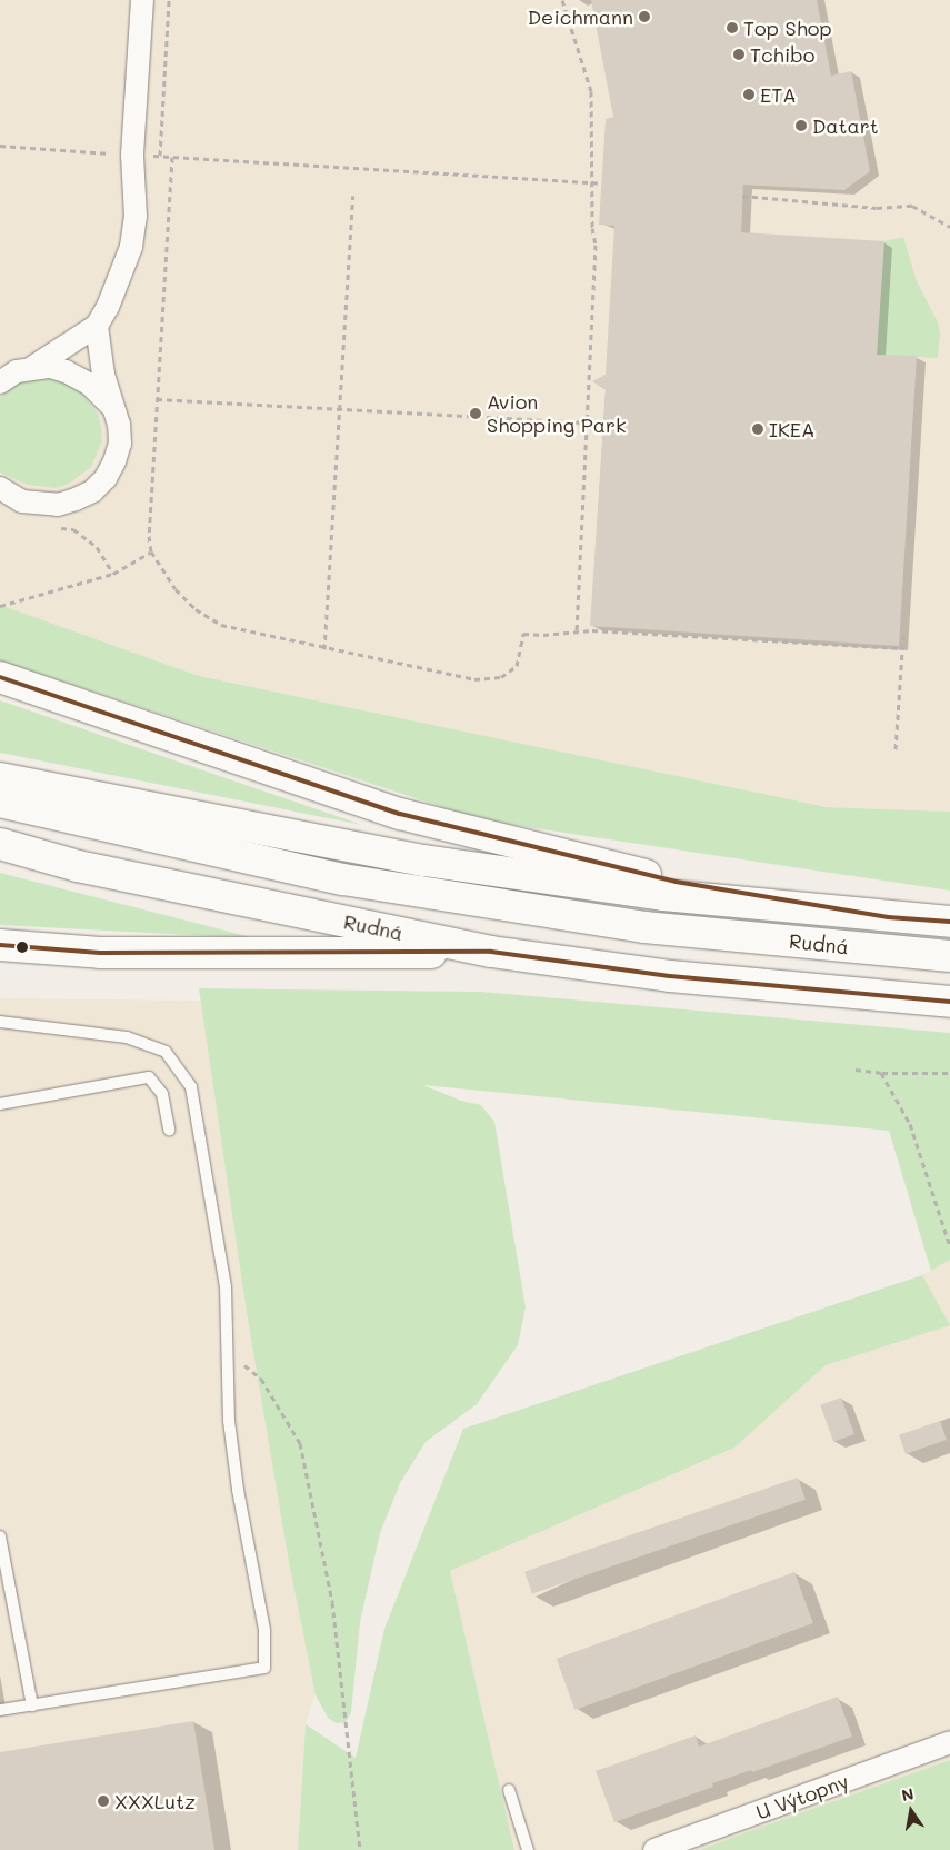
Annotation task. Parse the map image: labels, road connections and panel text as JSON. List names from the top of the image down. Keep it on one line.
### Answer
{"streets":{"highway":["Rudná"],"street":["U Výtopny"]},"places":["Deichmann","Top Shop","Tchibo","ETA","Datart","Avion Shopping Park","IKEA","XXXLutz"],"north":"top"}
